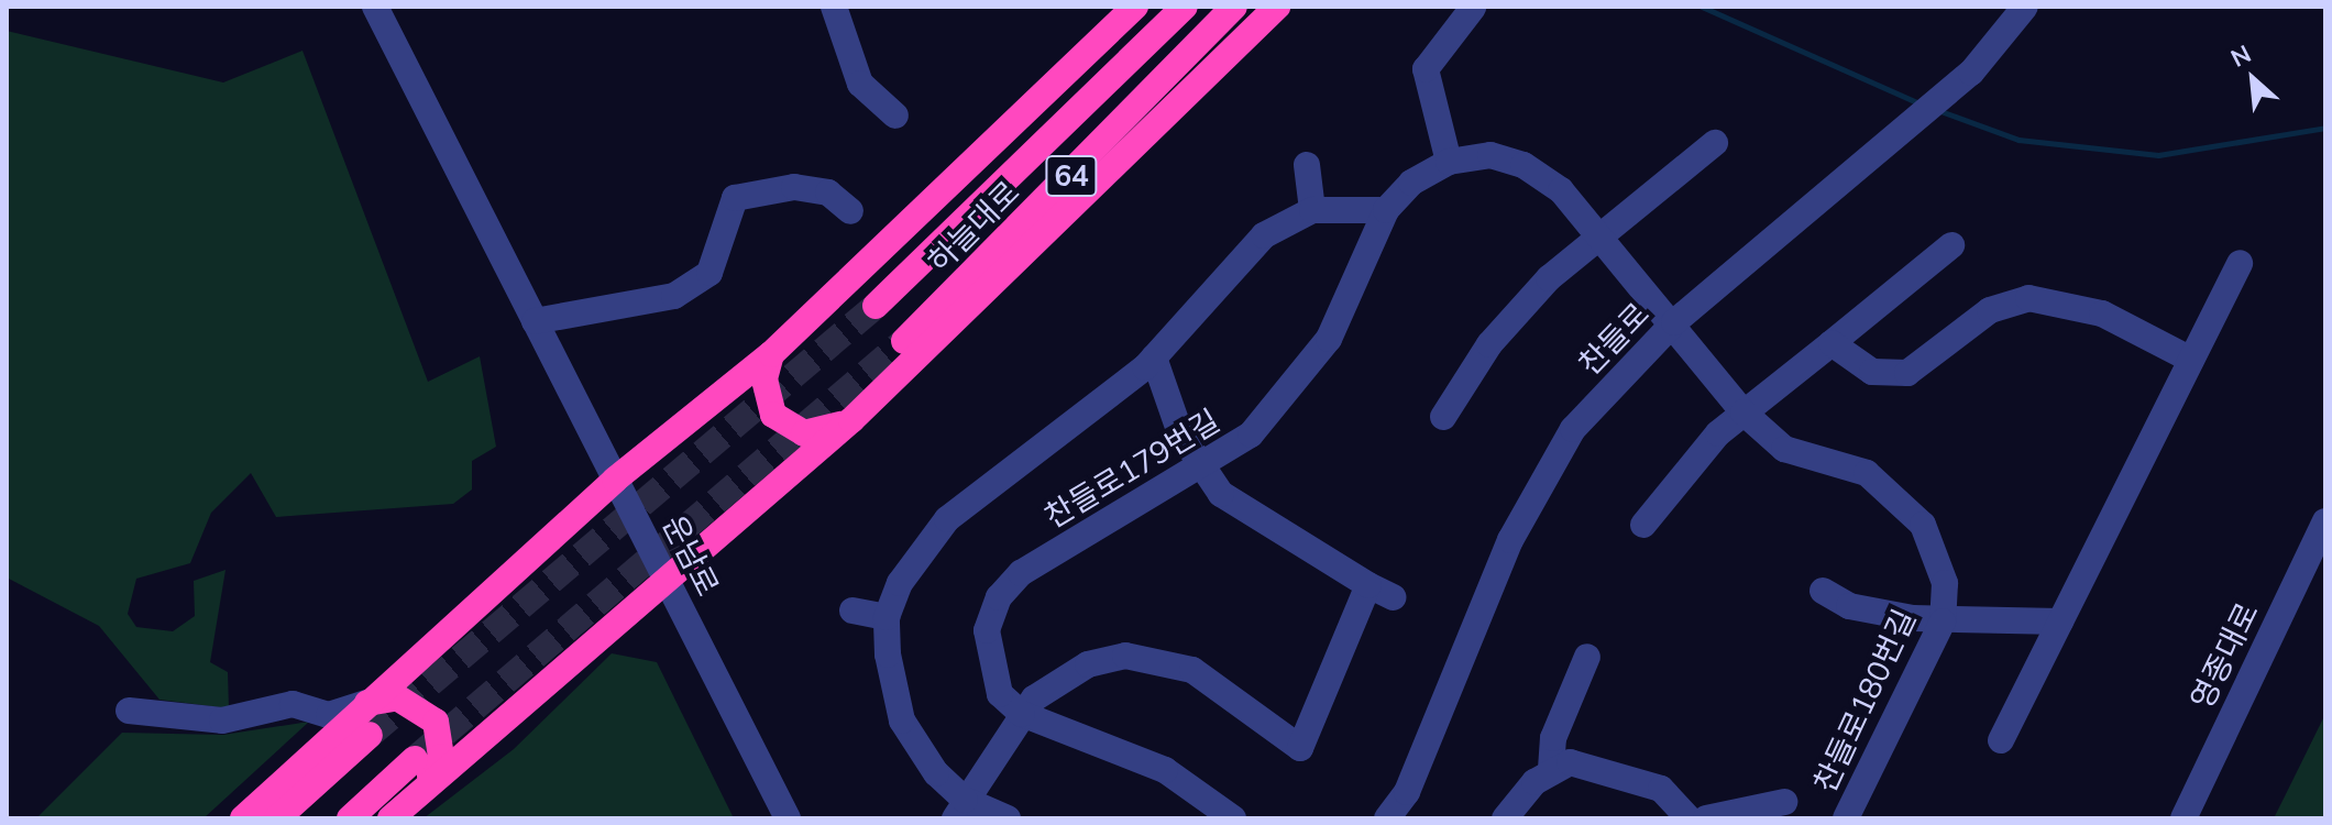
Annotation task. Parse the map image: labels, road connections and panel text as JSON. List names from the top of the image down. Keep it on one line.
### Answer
{"streets":{"highway":["64","하늘대로"],"street":["찬들로","찬들로179번길","운남로","영종대로","찬들로180번길"]},"crossings":[["찬들로","찬들로179번길"],["찬들로","찬들로180번길"],["찬들로179번길","찬들로180번길"]],"north":"top left"}
